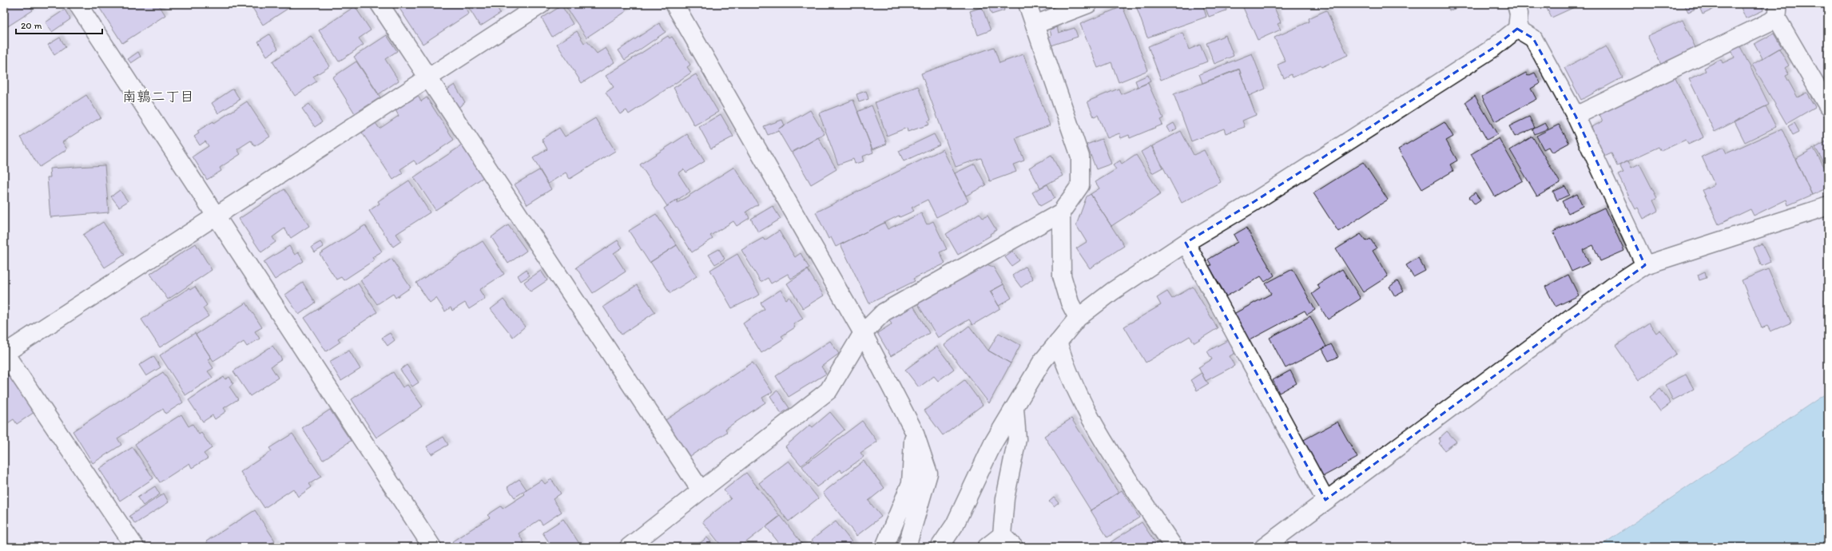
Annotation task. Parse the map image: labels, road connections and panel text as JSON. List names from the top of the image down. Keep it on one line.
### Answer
{"districts":["南鶉二丁目"],"scale_bar":"20 m"}
